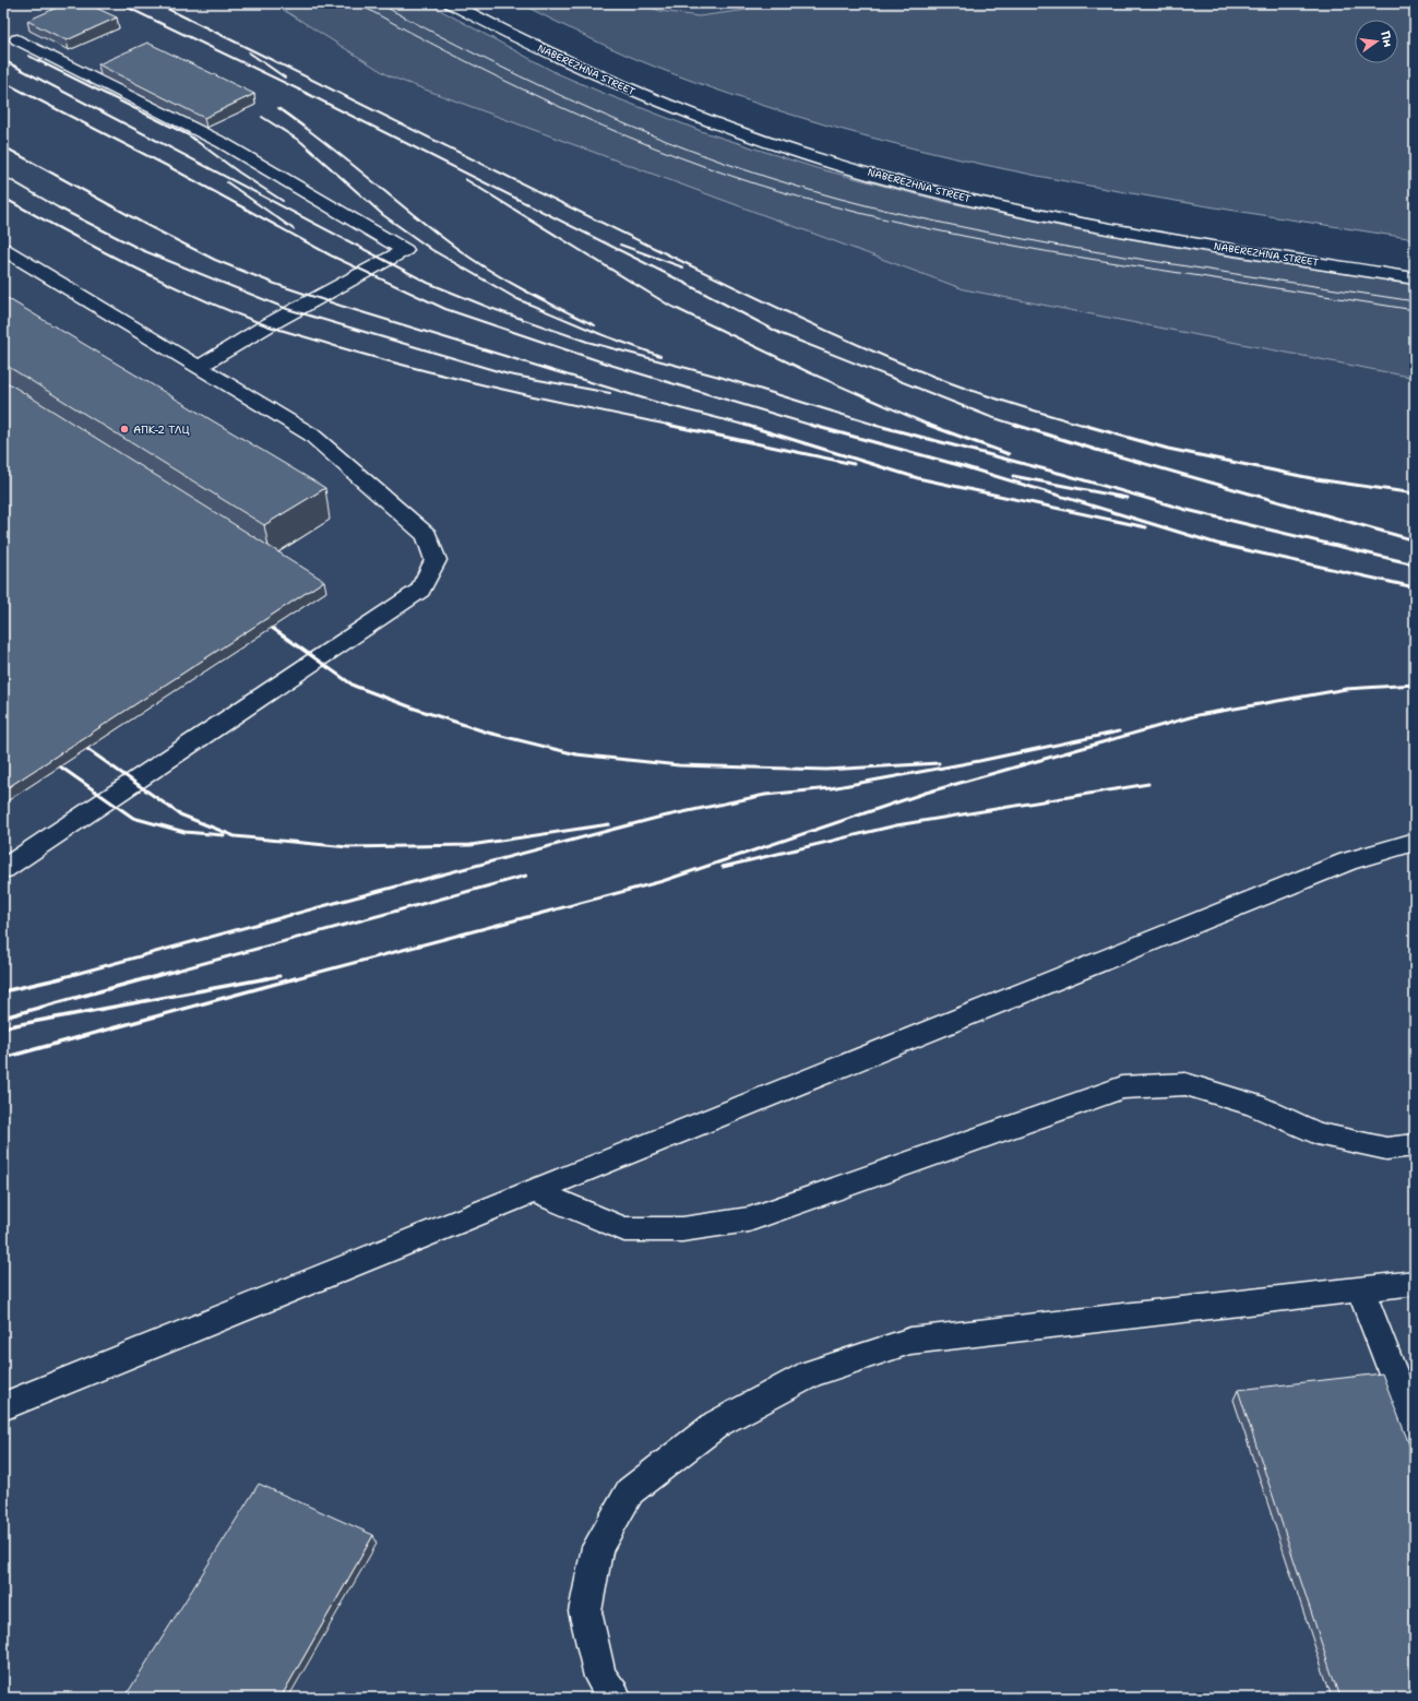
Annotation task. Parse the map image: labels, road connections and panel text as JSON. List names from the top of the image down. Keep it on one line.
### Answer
{"streets":{"main road":["NABEREZHNA STREET"]},"places":["АПК-2 ТЛЦ"],"north":"right"}
